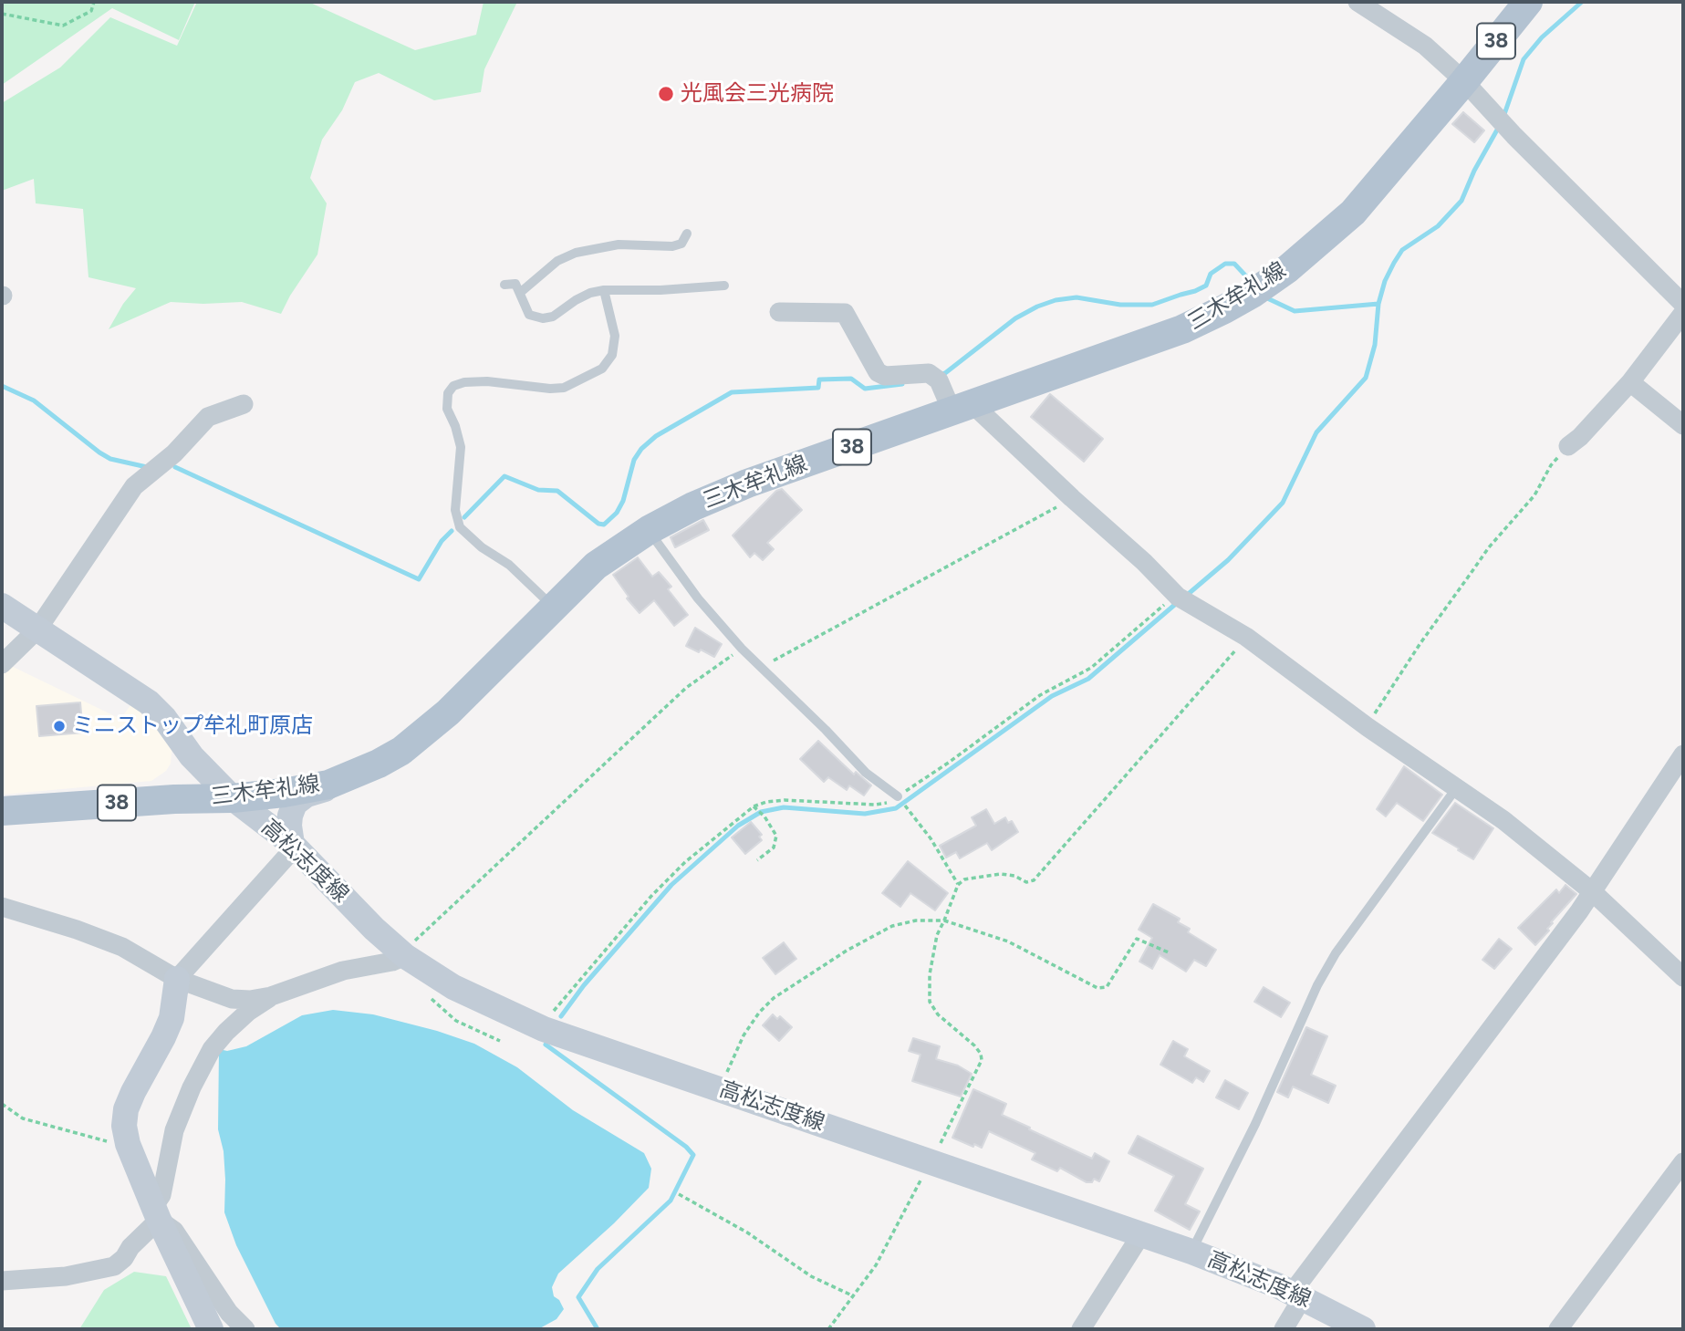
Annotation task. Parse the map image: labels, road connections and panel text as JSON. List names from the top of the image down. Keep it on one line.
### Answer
{"streets":{"main road":["38","三木牟礼線","高松志度線"]},"crossings":[["三木牟礼線","高松志度線"]],"places":["光風会三光病院","ミニストップ牟礼町原店"]}
